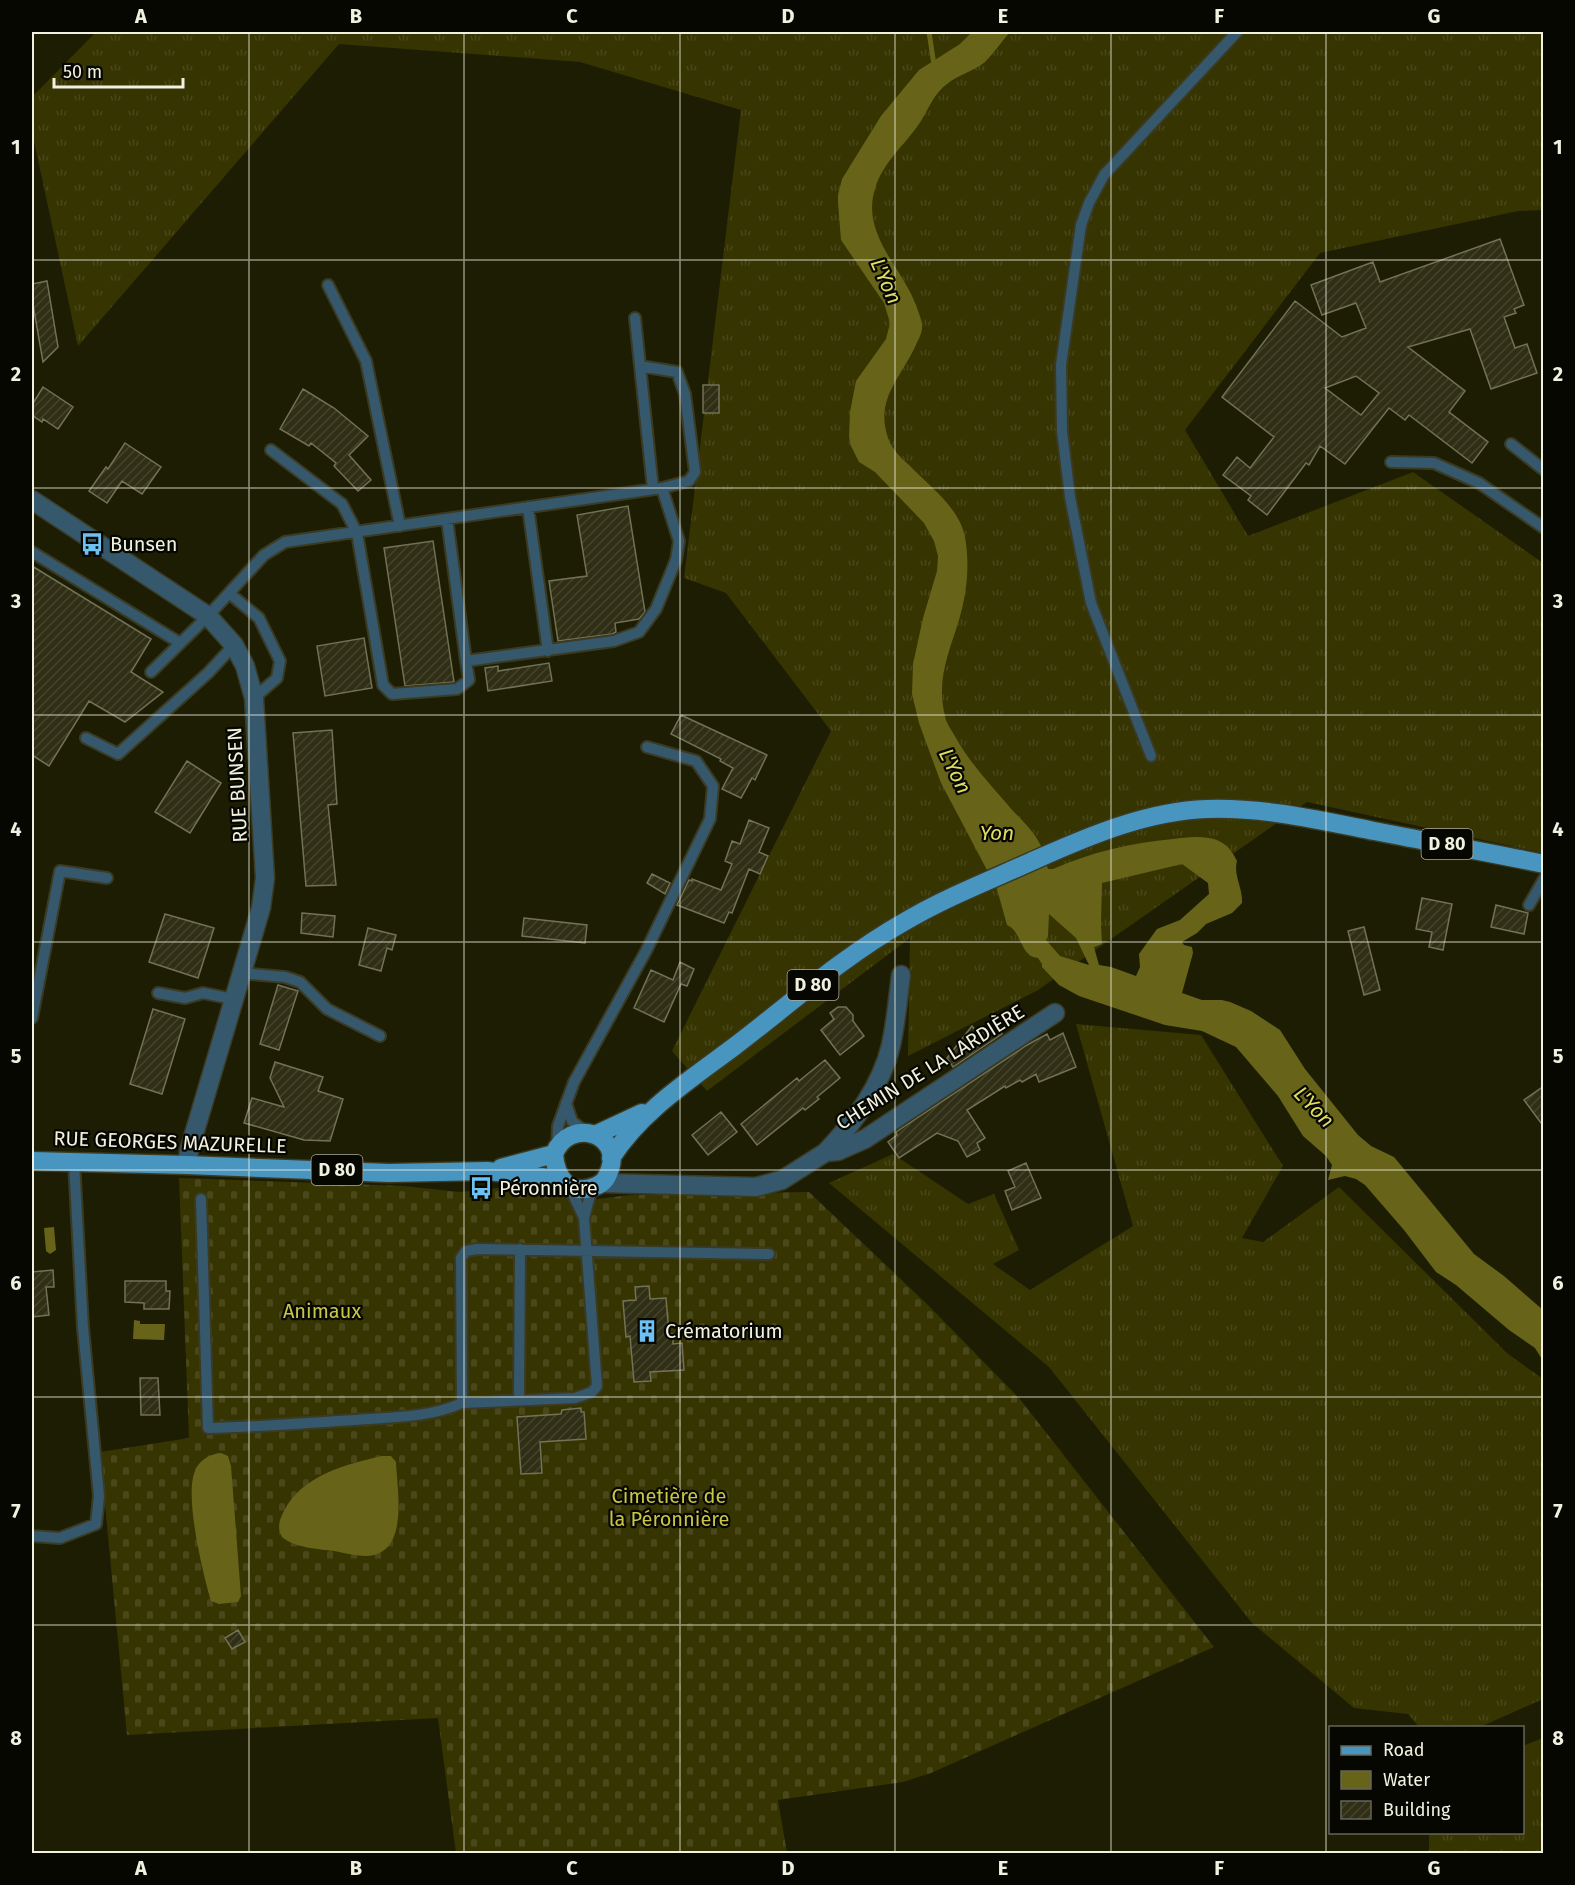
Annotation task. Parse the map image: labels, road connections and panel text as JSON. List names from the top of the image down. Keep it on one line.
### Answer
{"streets":{"main road":["D 80","RUE GEORGES MAZURELLE"],"street":["RUE BUNSEN","CHEMIN DE LA LARDIÈRE"]},"crossings":[["RUE BUNSEN","RUE GEORGES MAZURELLE"],["D 80","CHEMIN DE LA LARDIÈRE"],["D 80","RUE GEORGES MAZURELLE"]],"water":["L'Yon","Yon"],"parks":["Animaux","Cimetière de la Péronnière"],"places":{"bus stop":["Bunsen","Péronnière"],"building":["Crématorium"]},"legend":["Road","Water","Building"],"scale_bar":"50 m","grid":{"columns":["A","B","C","D","E","F","G"],"rows":["1","2","3","4","5","6","7","8"]}}
